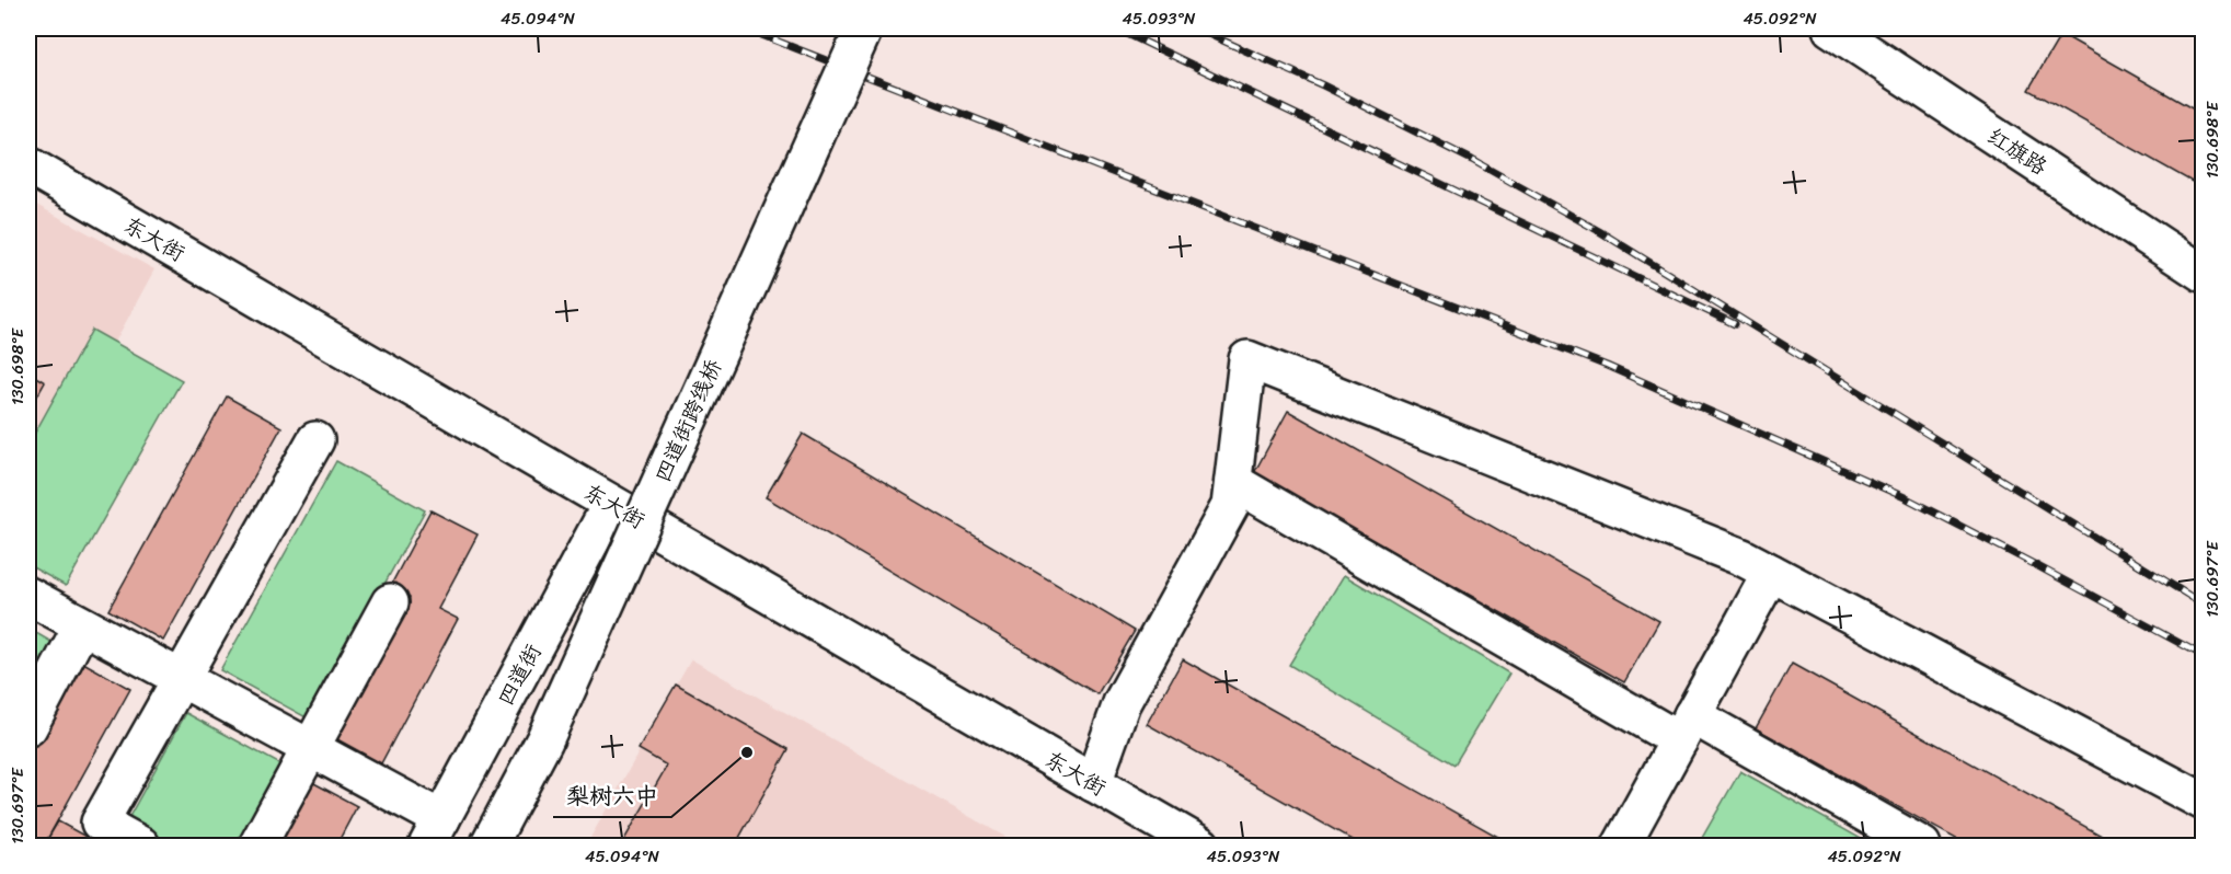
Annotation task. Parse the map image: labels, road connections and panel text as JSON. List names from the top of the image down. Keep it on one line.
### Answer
{"streets":{"street":["红旗路","东大街","四道街跨线桥","四道街"]},"crossings":[["东大街","四道街"]],"places":["梨树六中"],"coordinates":["45.094°N","45.093°N","45.092°N","130.698°E","130.697°E"]}
